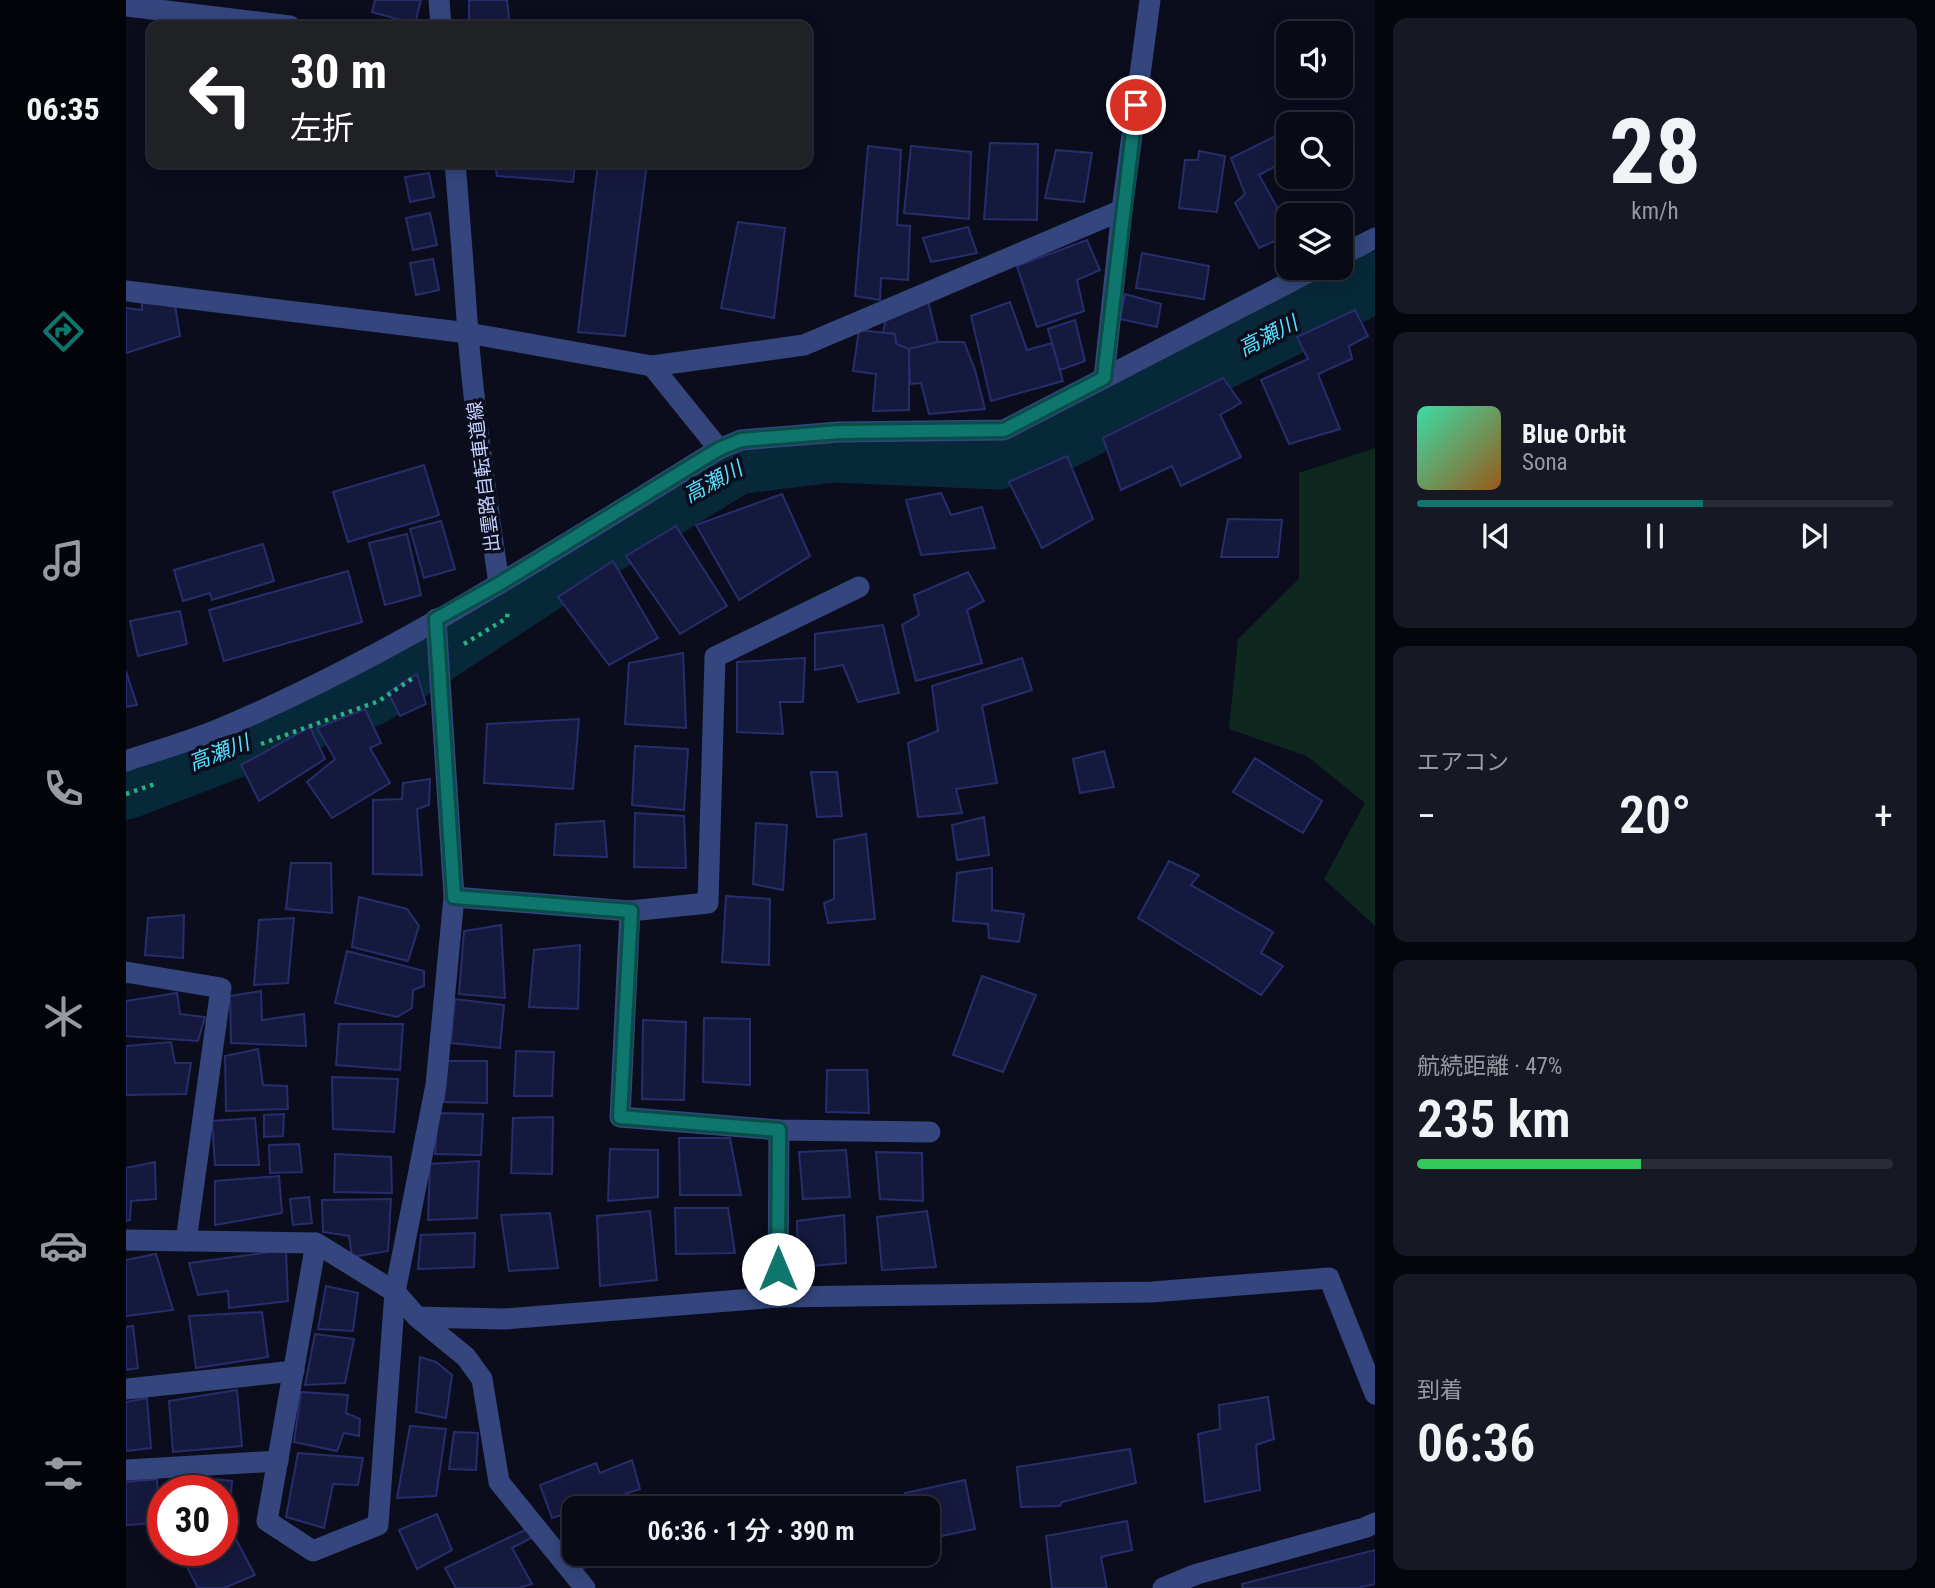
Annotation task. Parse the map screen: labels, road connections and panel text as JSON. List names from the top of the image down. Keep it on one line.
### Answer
{"streets":{"path":["出雲路自転車道線"]},"water":["高瀬川"],"page":{"tabs":"06:35","tile":[["28","km/h"],"エアコン",["航続距離 · 47%","235 km"],["到着","06:36"]],"turn":["30 m","左折"],"song":["Blue Orbit","Sona"],"heat":["−","20°","+"],"limit":"30","trip":"06:36 · 1 分 · 390 m"}}
